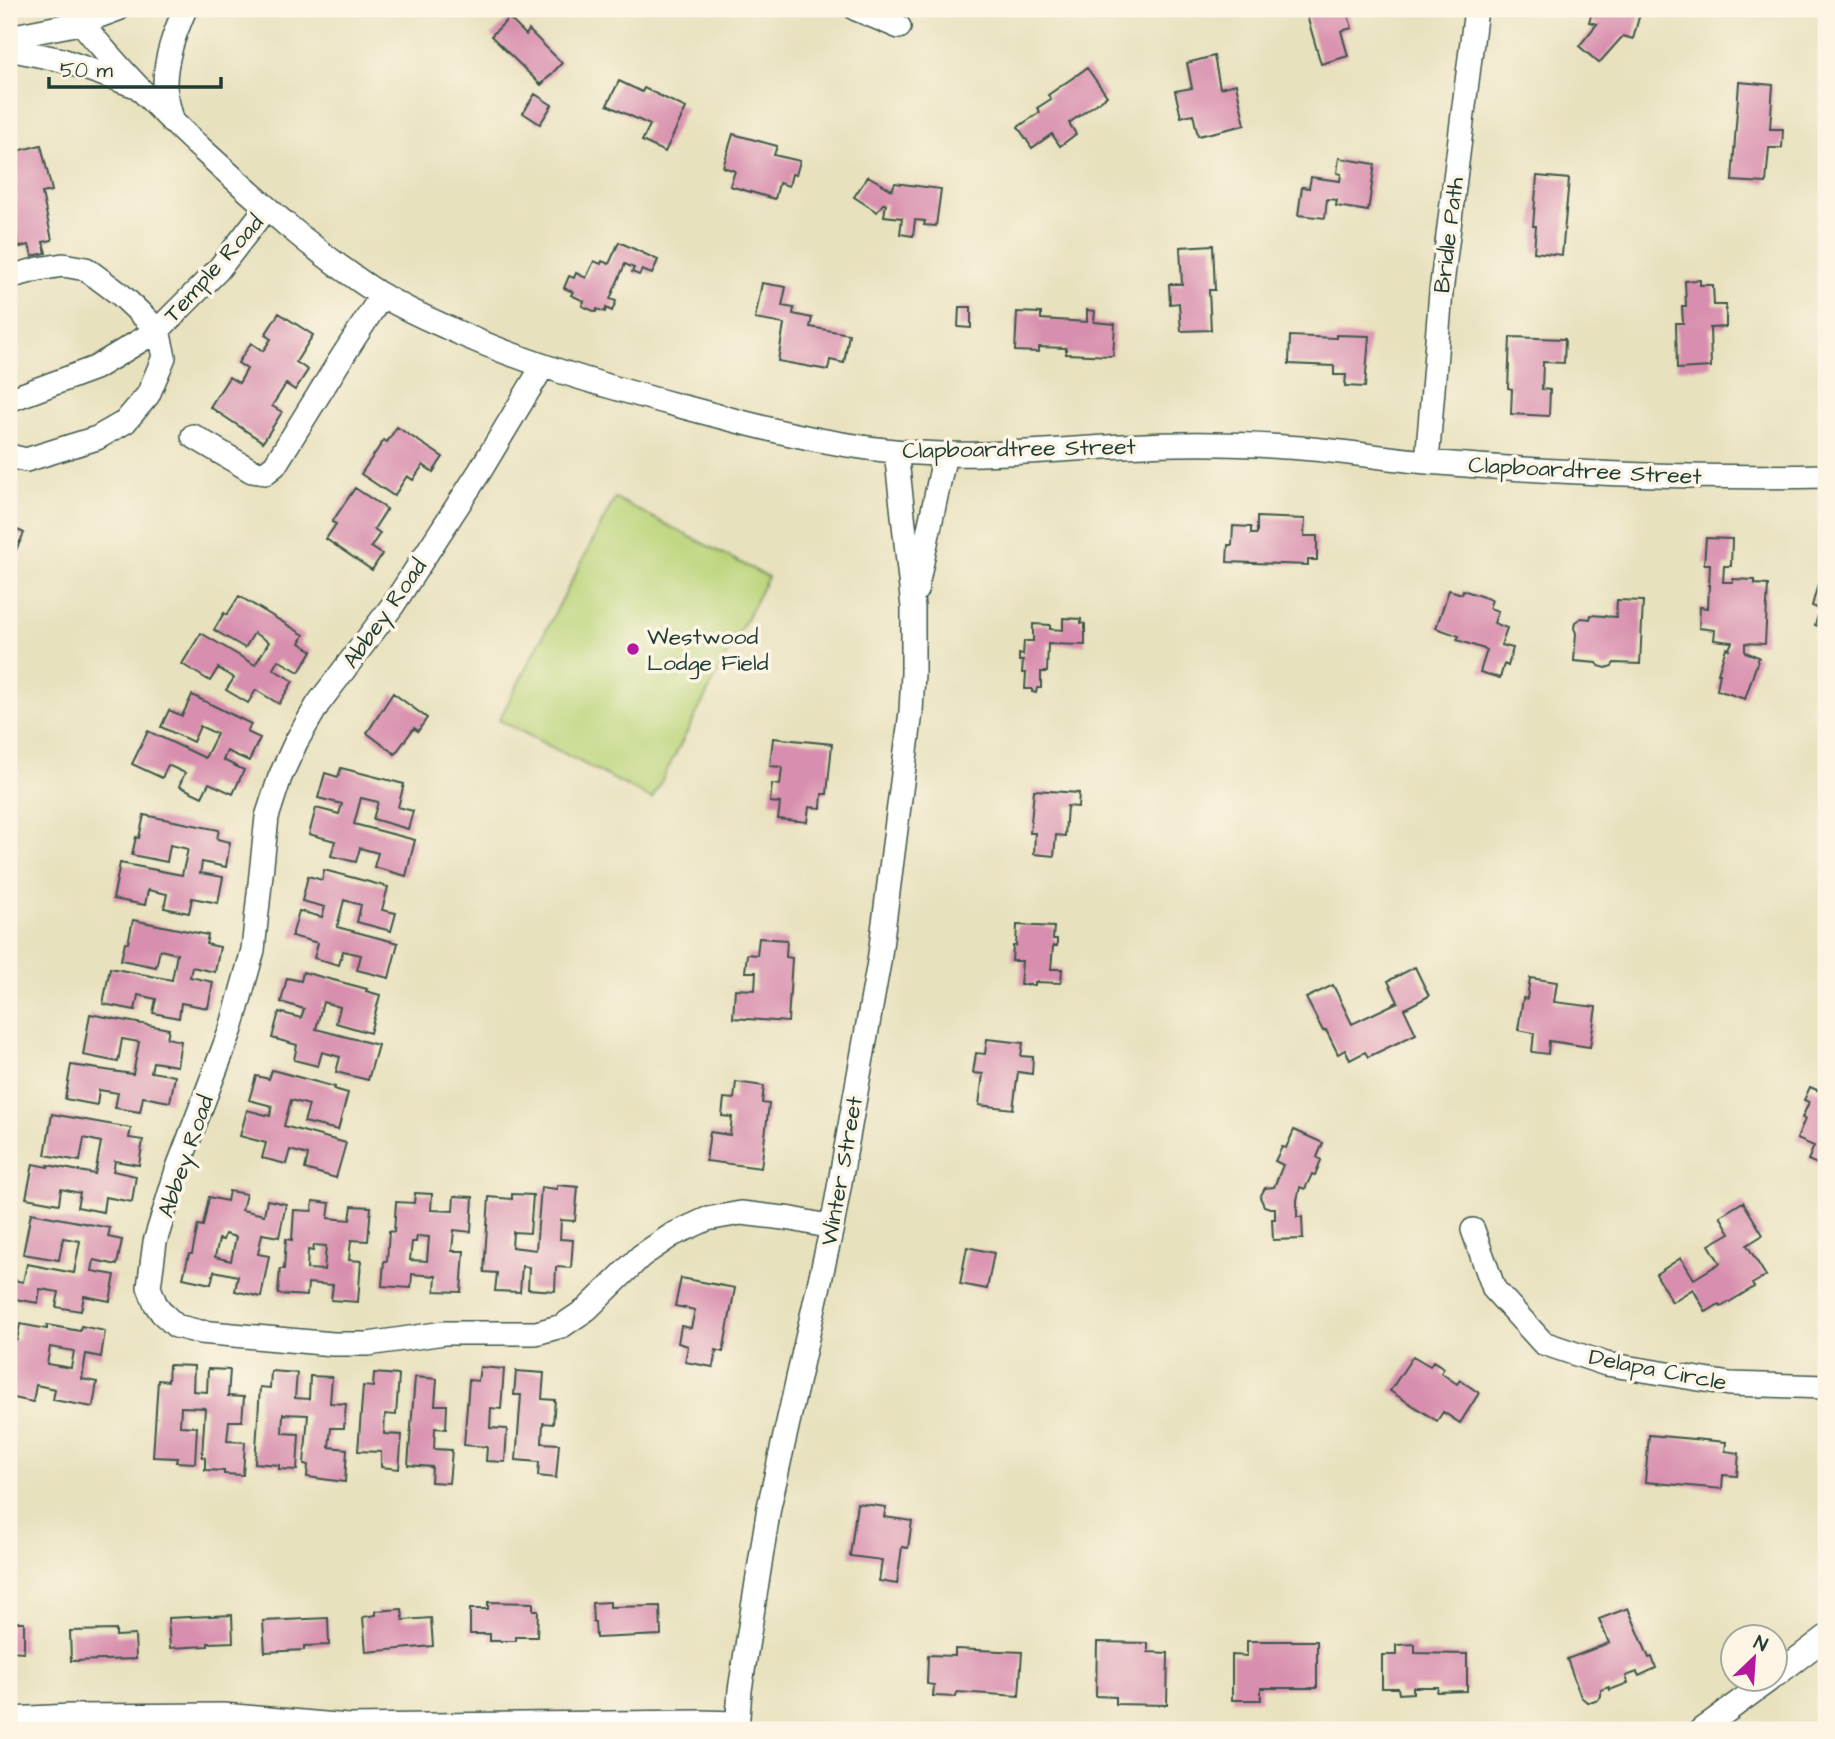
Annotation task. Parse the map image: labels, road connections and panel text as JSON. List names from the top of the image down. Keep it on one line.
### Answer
{"streets":{"street":["Bridle Path","Temple Road","Clapboardtree Street","Abbey Road","Winter Street","Delapa Circle"]},"crossings":[["Bridle Path","Clapboardtree Street"],["Temple Road","Clapboardtree Street"],["Clapboardtree Street","Abbey Road"],["Clapboardtree Street","Winter Street"],["Abbey Road","Winter Street"]],"places":["Westwood Lodge Field"],"scale_bar":"50 m","north":"top right"}
